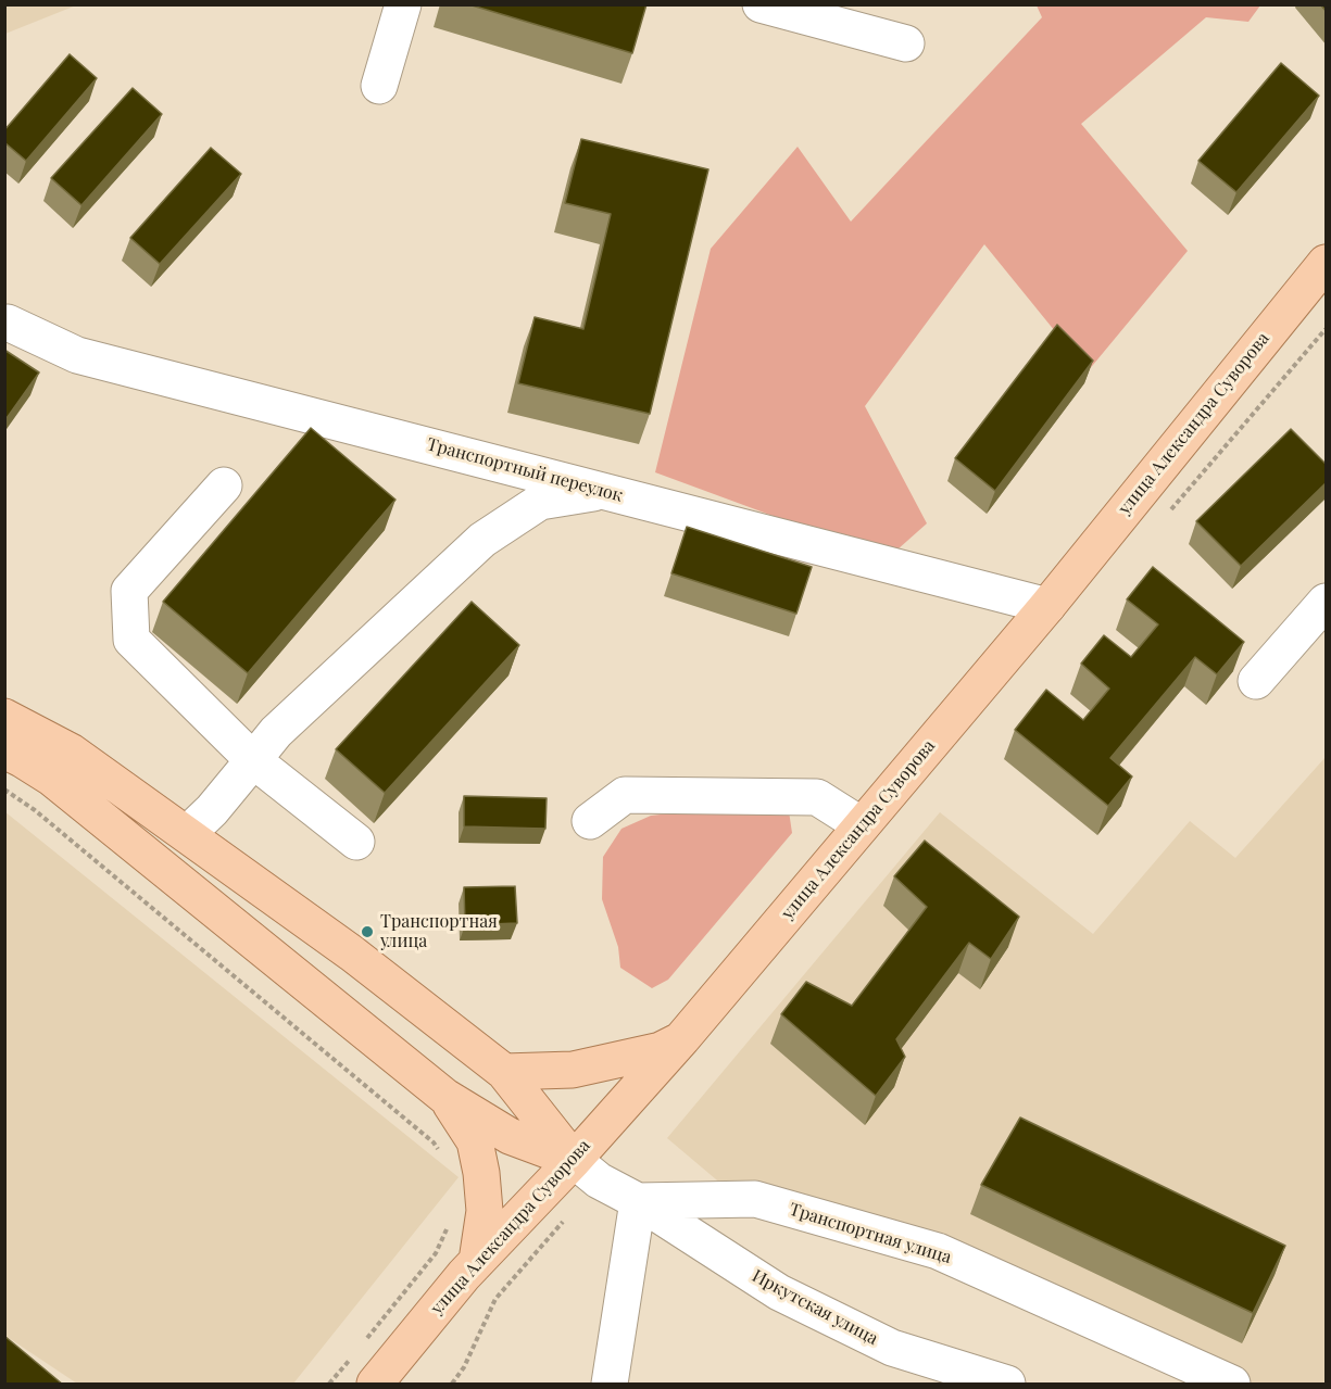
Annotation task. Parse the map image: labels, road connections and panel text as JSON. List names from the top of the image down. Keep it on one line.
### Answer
{"streets":{"main road":["улица Александра Суворова"],"street":["Транспортный переулок","Транспортная улица","Иркутская улица"]},"crossings":[["улица Александра Суворова","Транспортный переулок"],["Транспортная улица","Иркутская улица"]],"places":["Транспортная улица"]}
